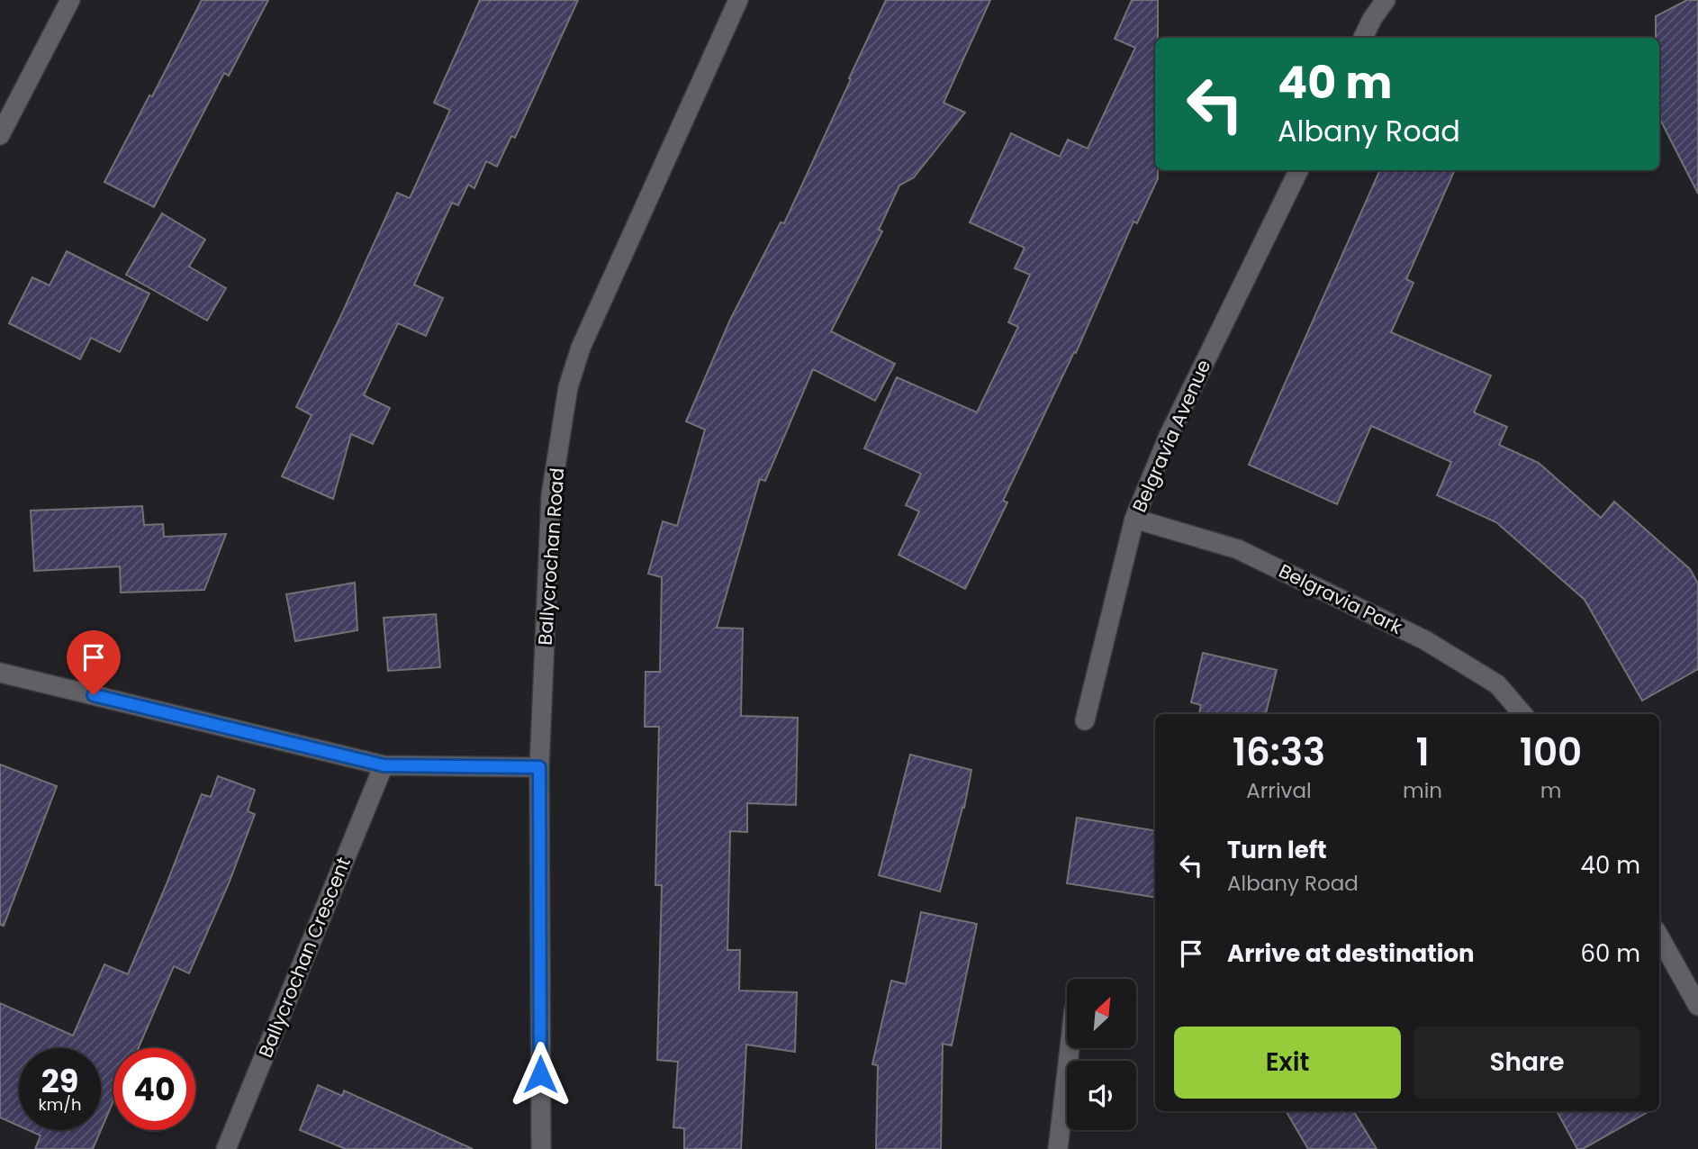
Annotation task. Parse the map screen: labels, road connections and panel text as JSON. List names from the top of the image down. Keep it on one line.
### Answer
{"streets":{"street":["Belgravia Avenue","Ballycrochan Road","Belgravia Park","Ballycrochan Crescent"]},"crossings":[["Belgravia Avenue","Belgravia Park"]],"north":"top right","page":{"turn":["40 m","Albany Road"],"eta":["16:33","Arrival","1","min","100","m"],"list":[{"name":"Turn left","note":"Albany Road","value":"40 m"},{"name":"Arrive at destination","value":"60 m"}],"buttons":["Exit","Share"],"speed":"29 km/h","limit":"40"}}
